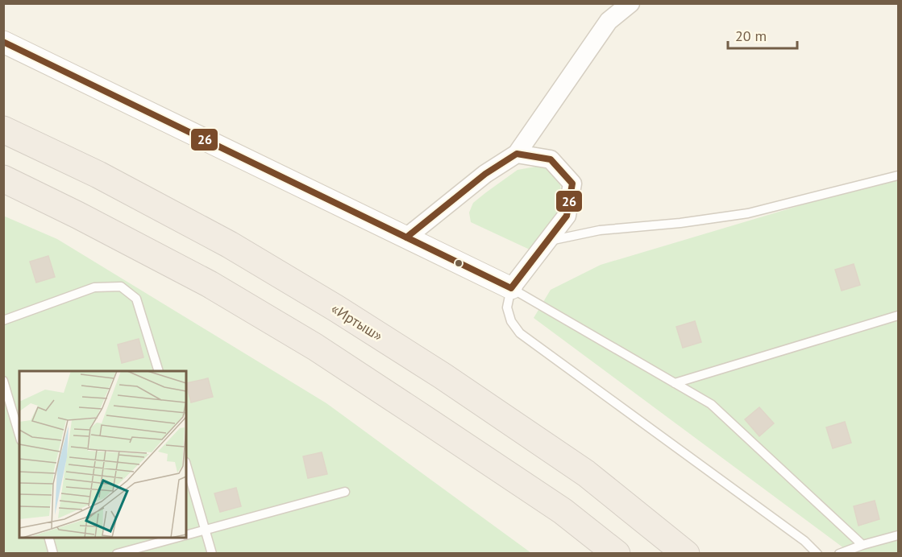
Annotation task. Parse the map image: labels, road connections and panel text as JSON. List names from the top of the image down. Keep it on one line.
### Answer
{"streets":{"highway":["«Иртыш»"]},"lines":["transit line 26"],"scale_bar":"20 m"}
